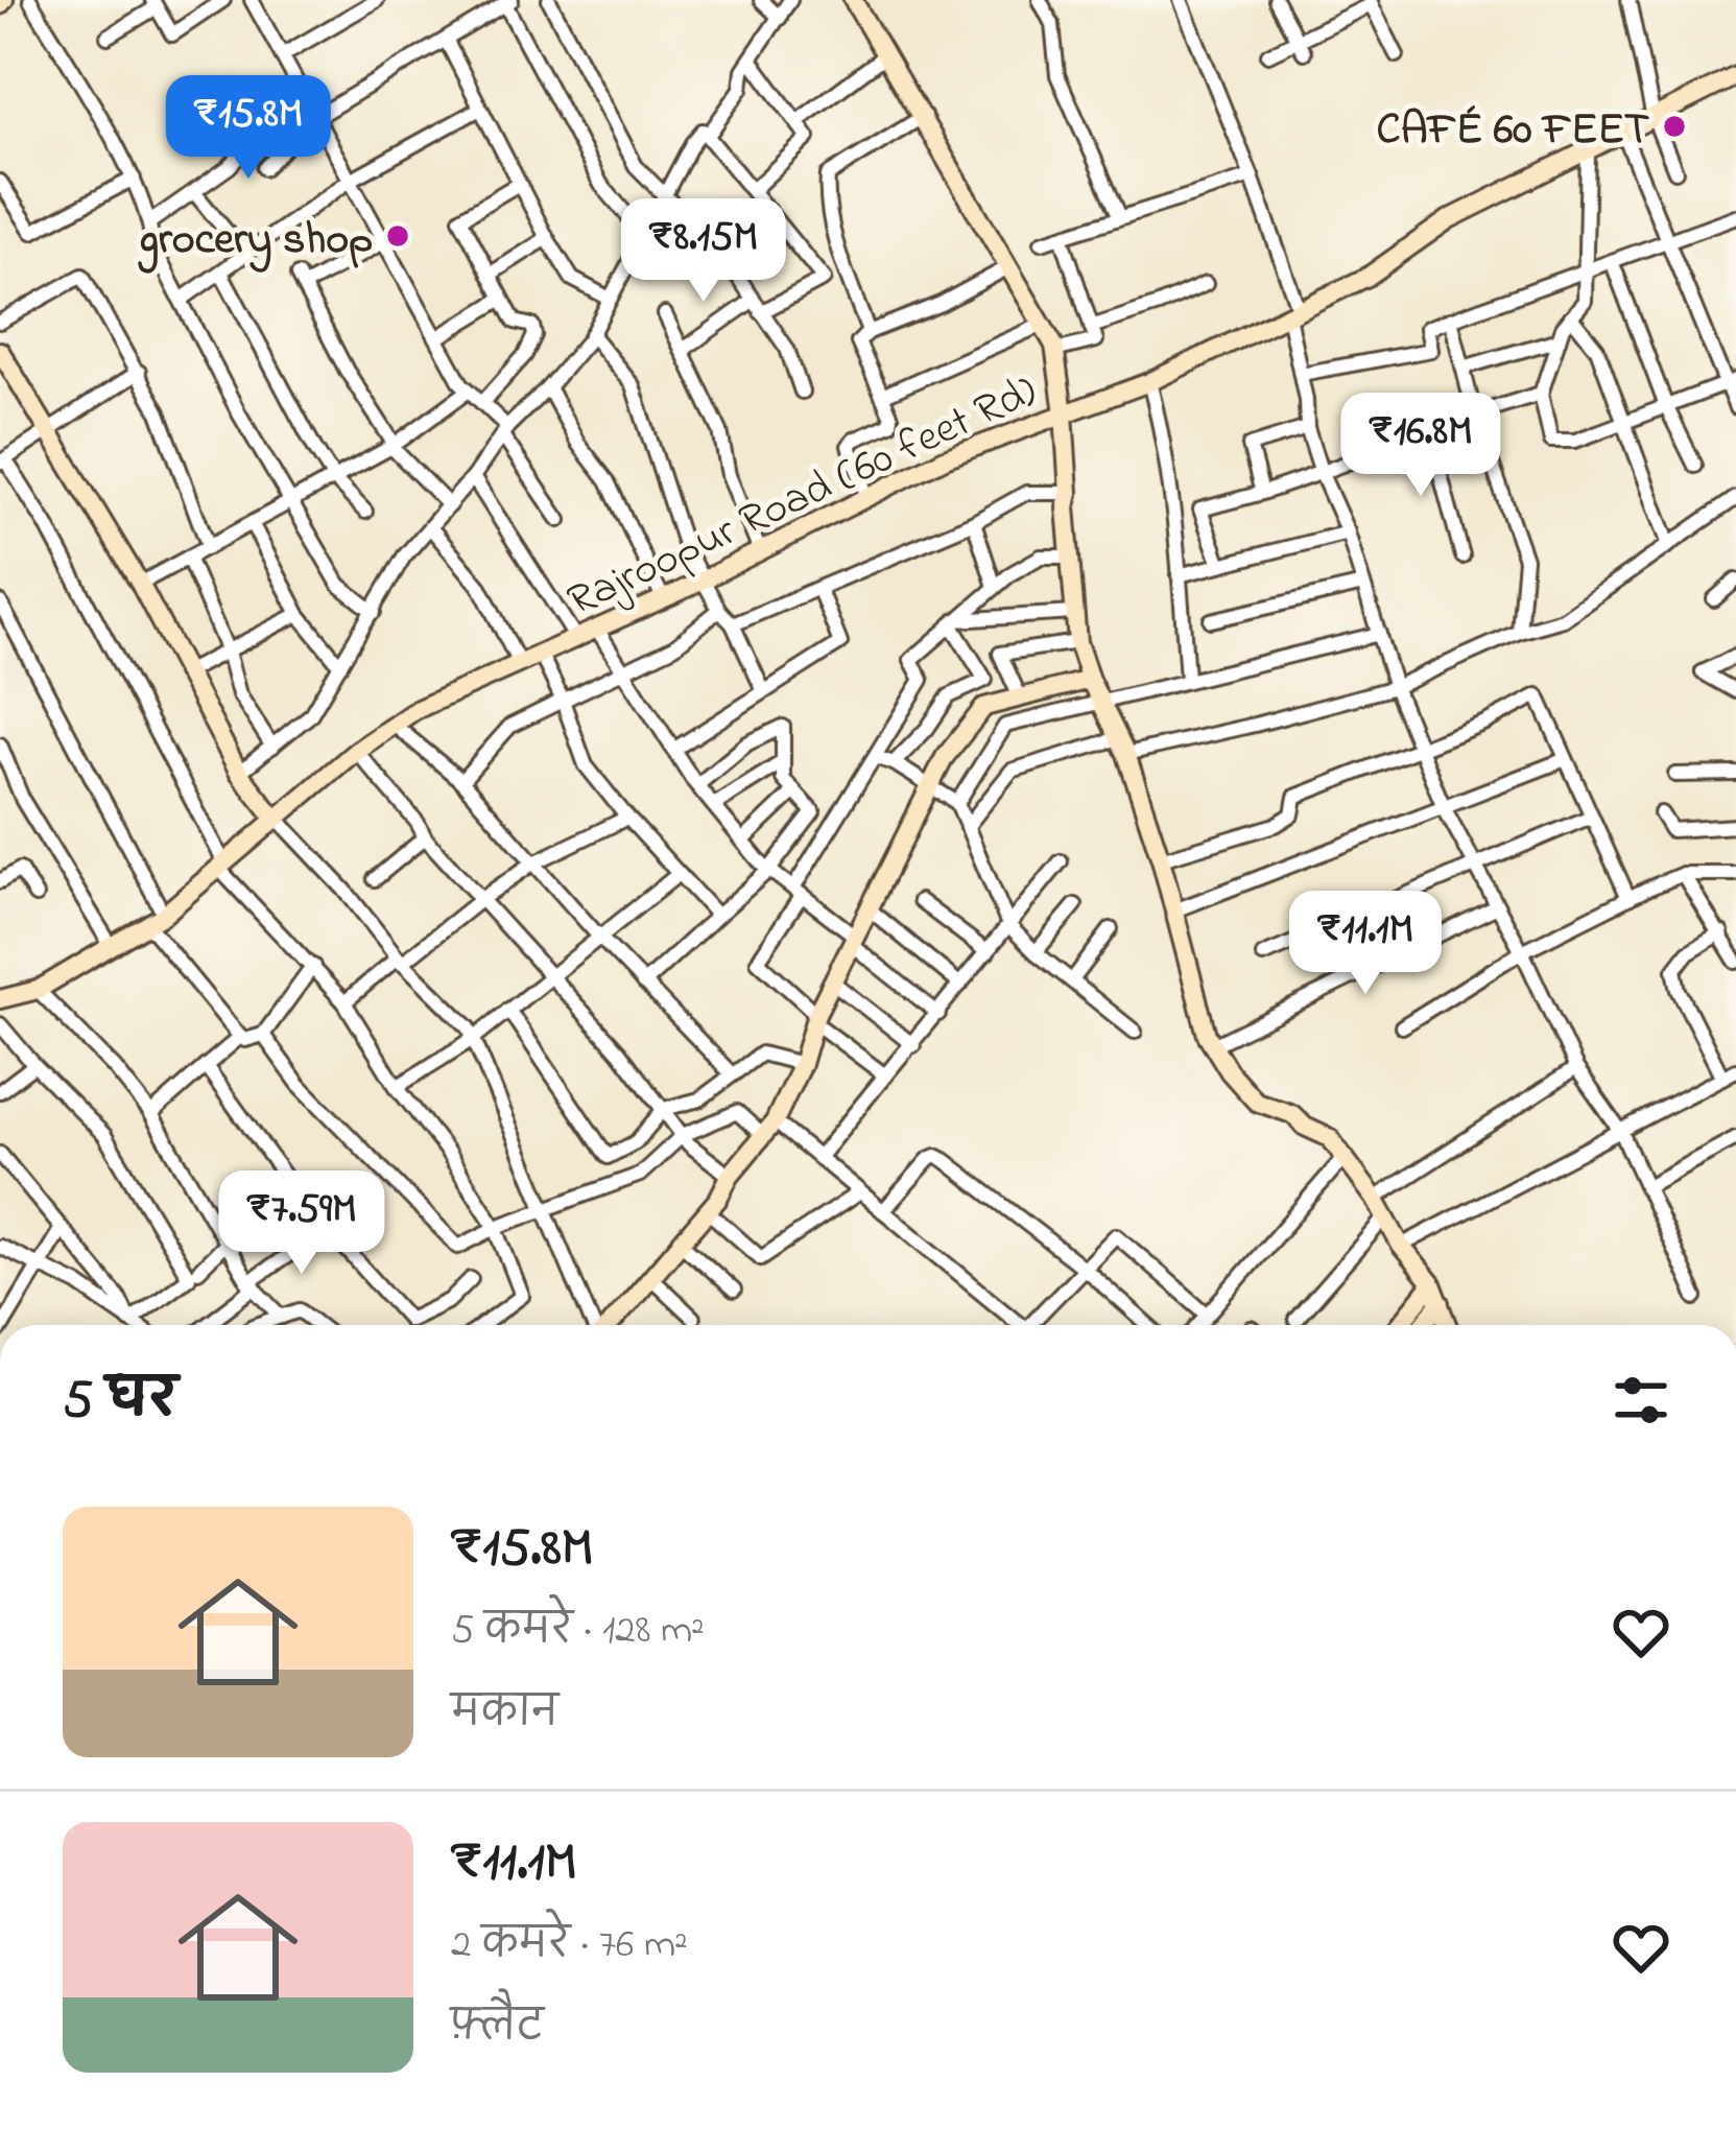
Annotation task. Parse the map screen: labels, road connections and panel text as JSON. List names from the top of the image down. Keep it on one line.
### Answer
{"streets":{"street":["Rajroopur Road (60 feet Rd)"]},"places":["CAFÉ 60 FEET","grocery shop"],"page":{"price":["₹15.8M","₹8.15M","₹16.8M","₹11.1M","₹7.59M"],"heading":"5 घर","list":[{"name":"₹15.8M","note":"5 कमरे · 128 m² · मकान"},{"name":"₹11.1M","note":"2 कमरे · 76 m² · फ़्लैट"}]}}
